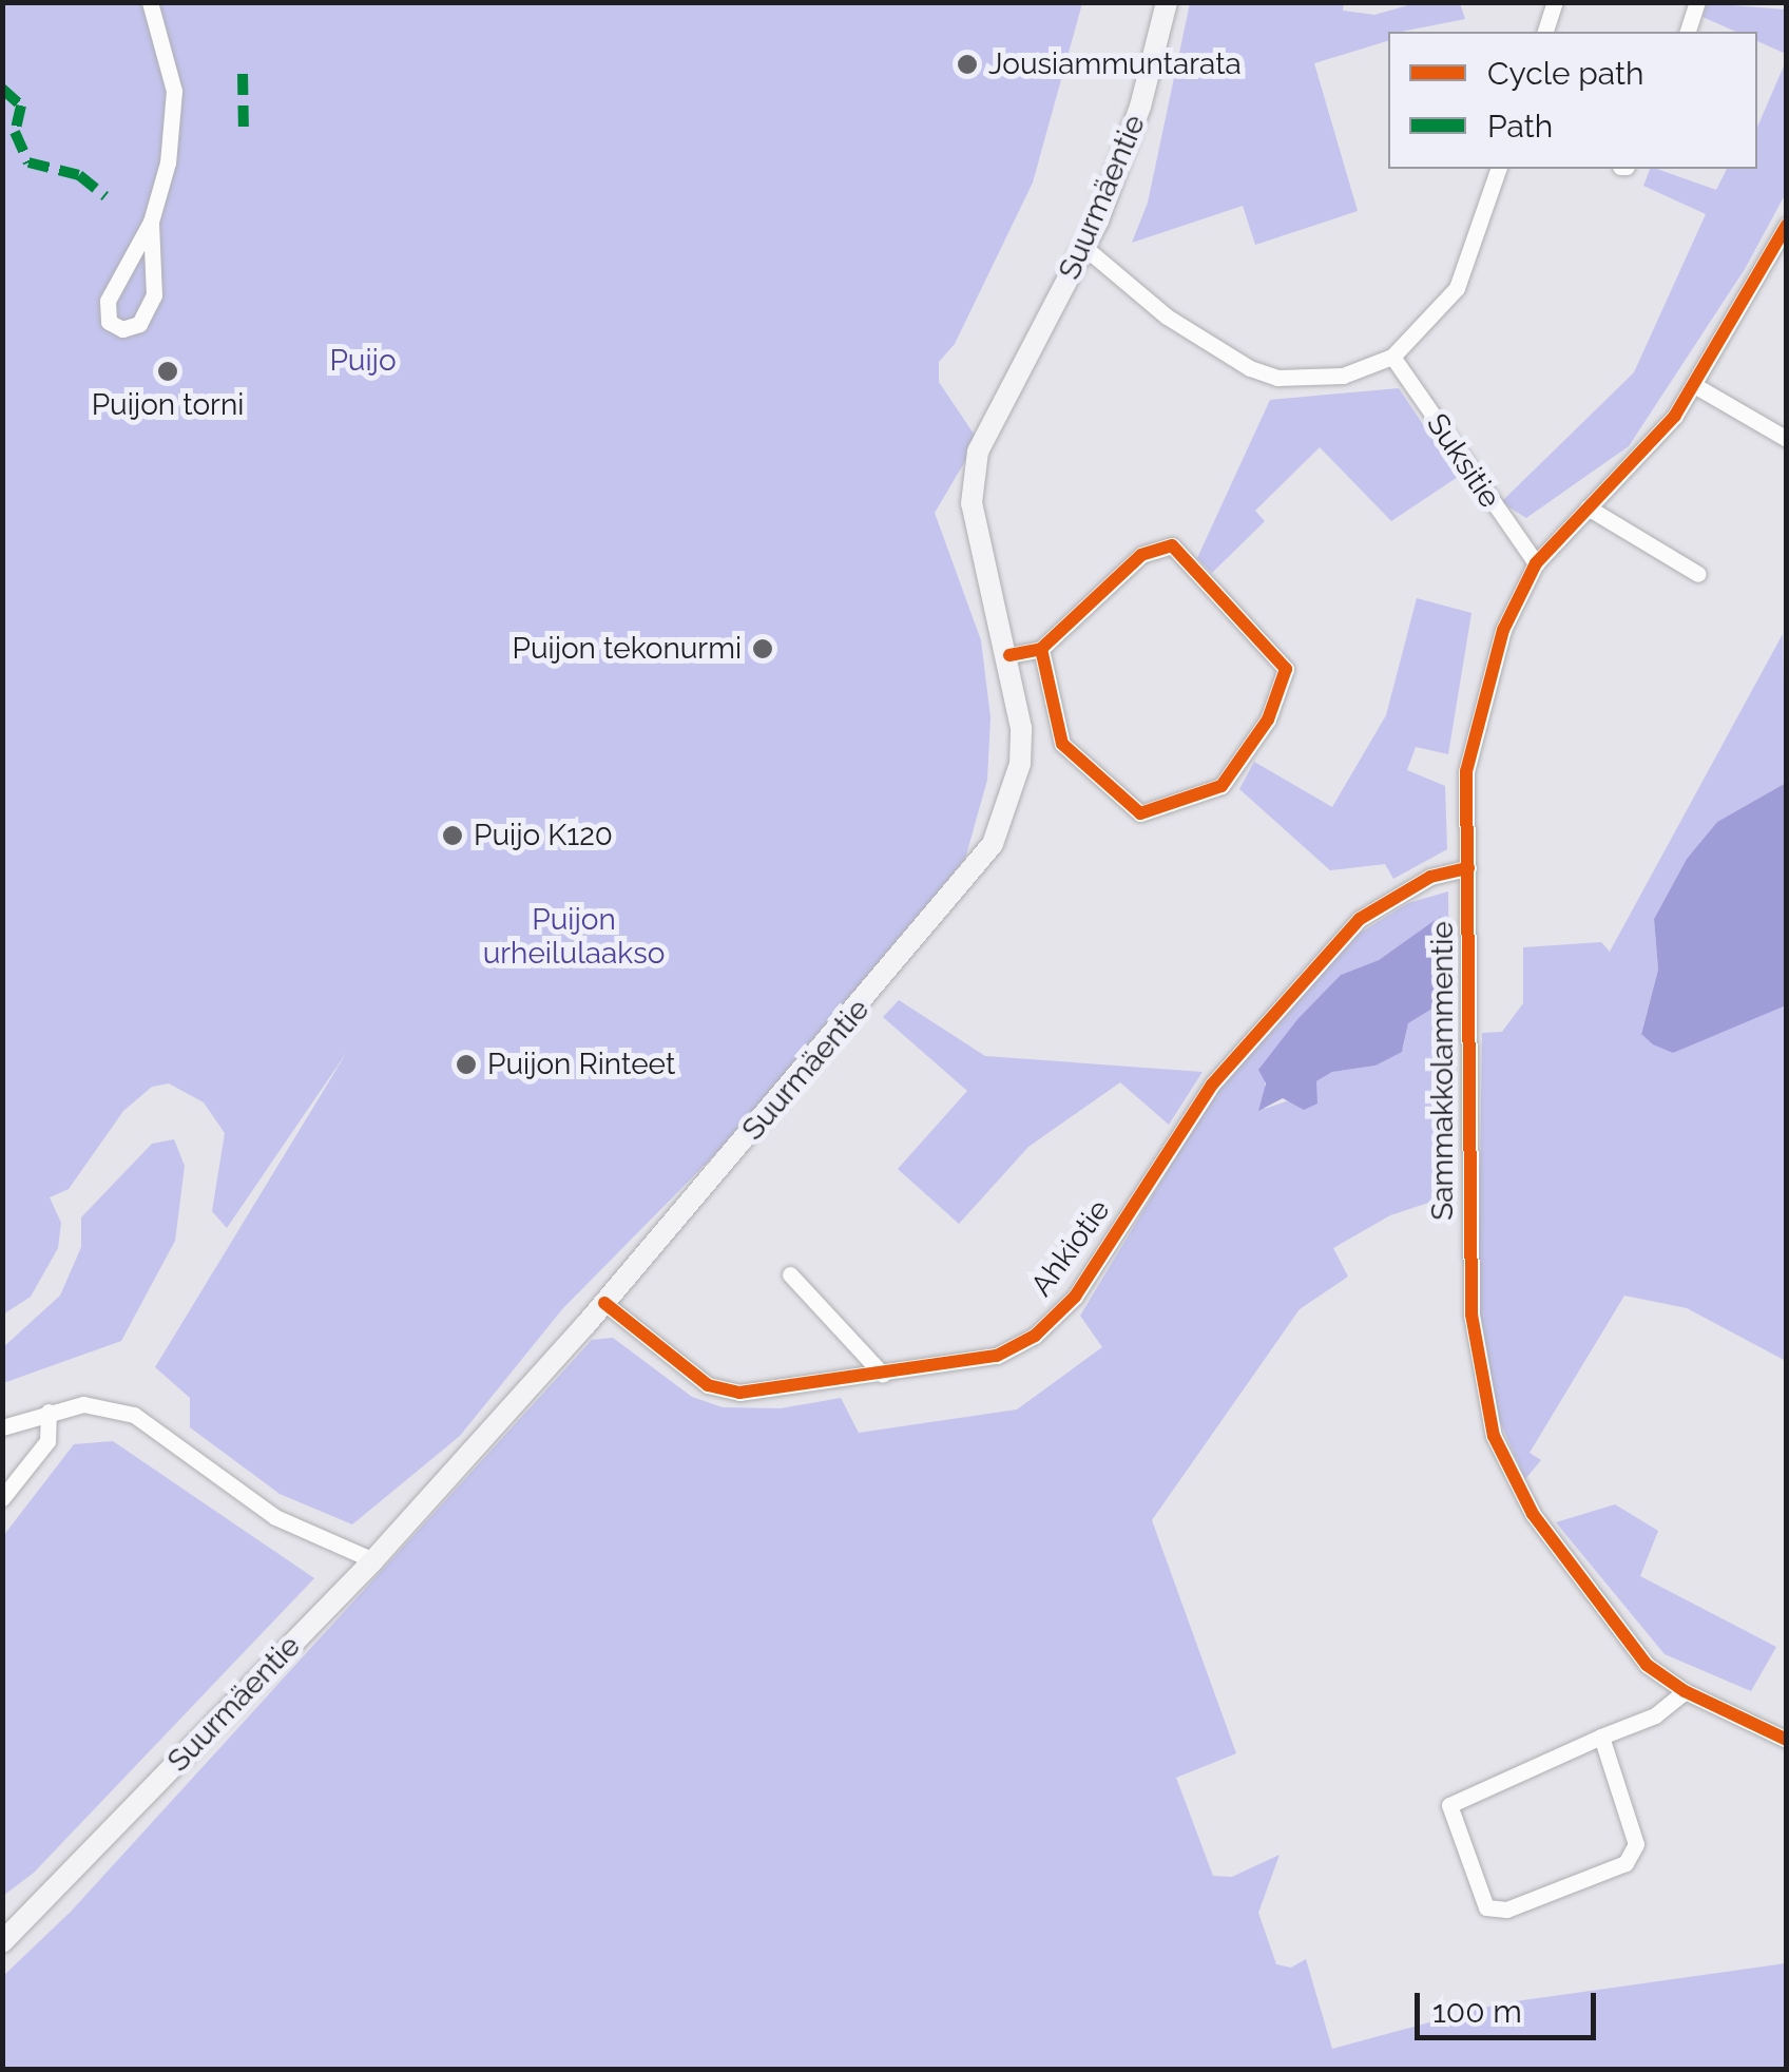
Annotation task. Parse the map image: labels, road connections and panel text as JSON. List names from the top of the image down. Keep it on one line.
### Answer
{"streets":{"main road":["Suurmäentie"],"street":["Suksitie","Sammakkolammentie","Ahkiotie"]},"crossings":[["Suurmäentie","Ahkiotie"],["Suksitie","Sammakkolammentie"],["Sammakkolammentie","Ahkiotie"]],"parks":["Puijo","Puijon urheilulaakso"],"places":["Jousiammuntarata","Puijon torni","Puijon tekonurmi","Puijo K120","Puijon Rinteet"],"legend":["Cycle path","Path"],"scale_bar":"100 m"}
